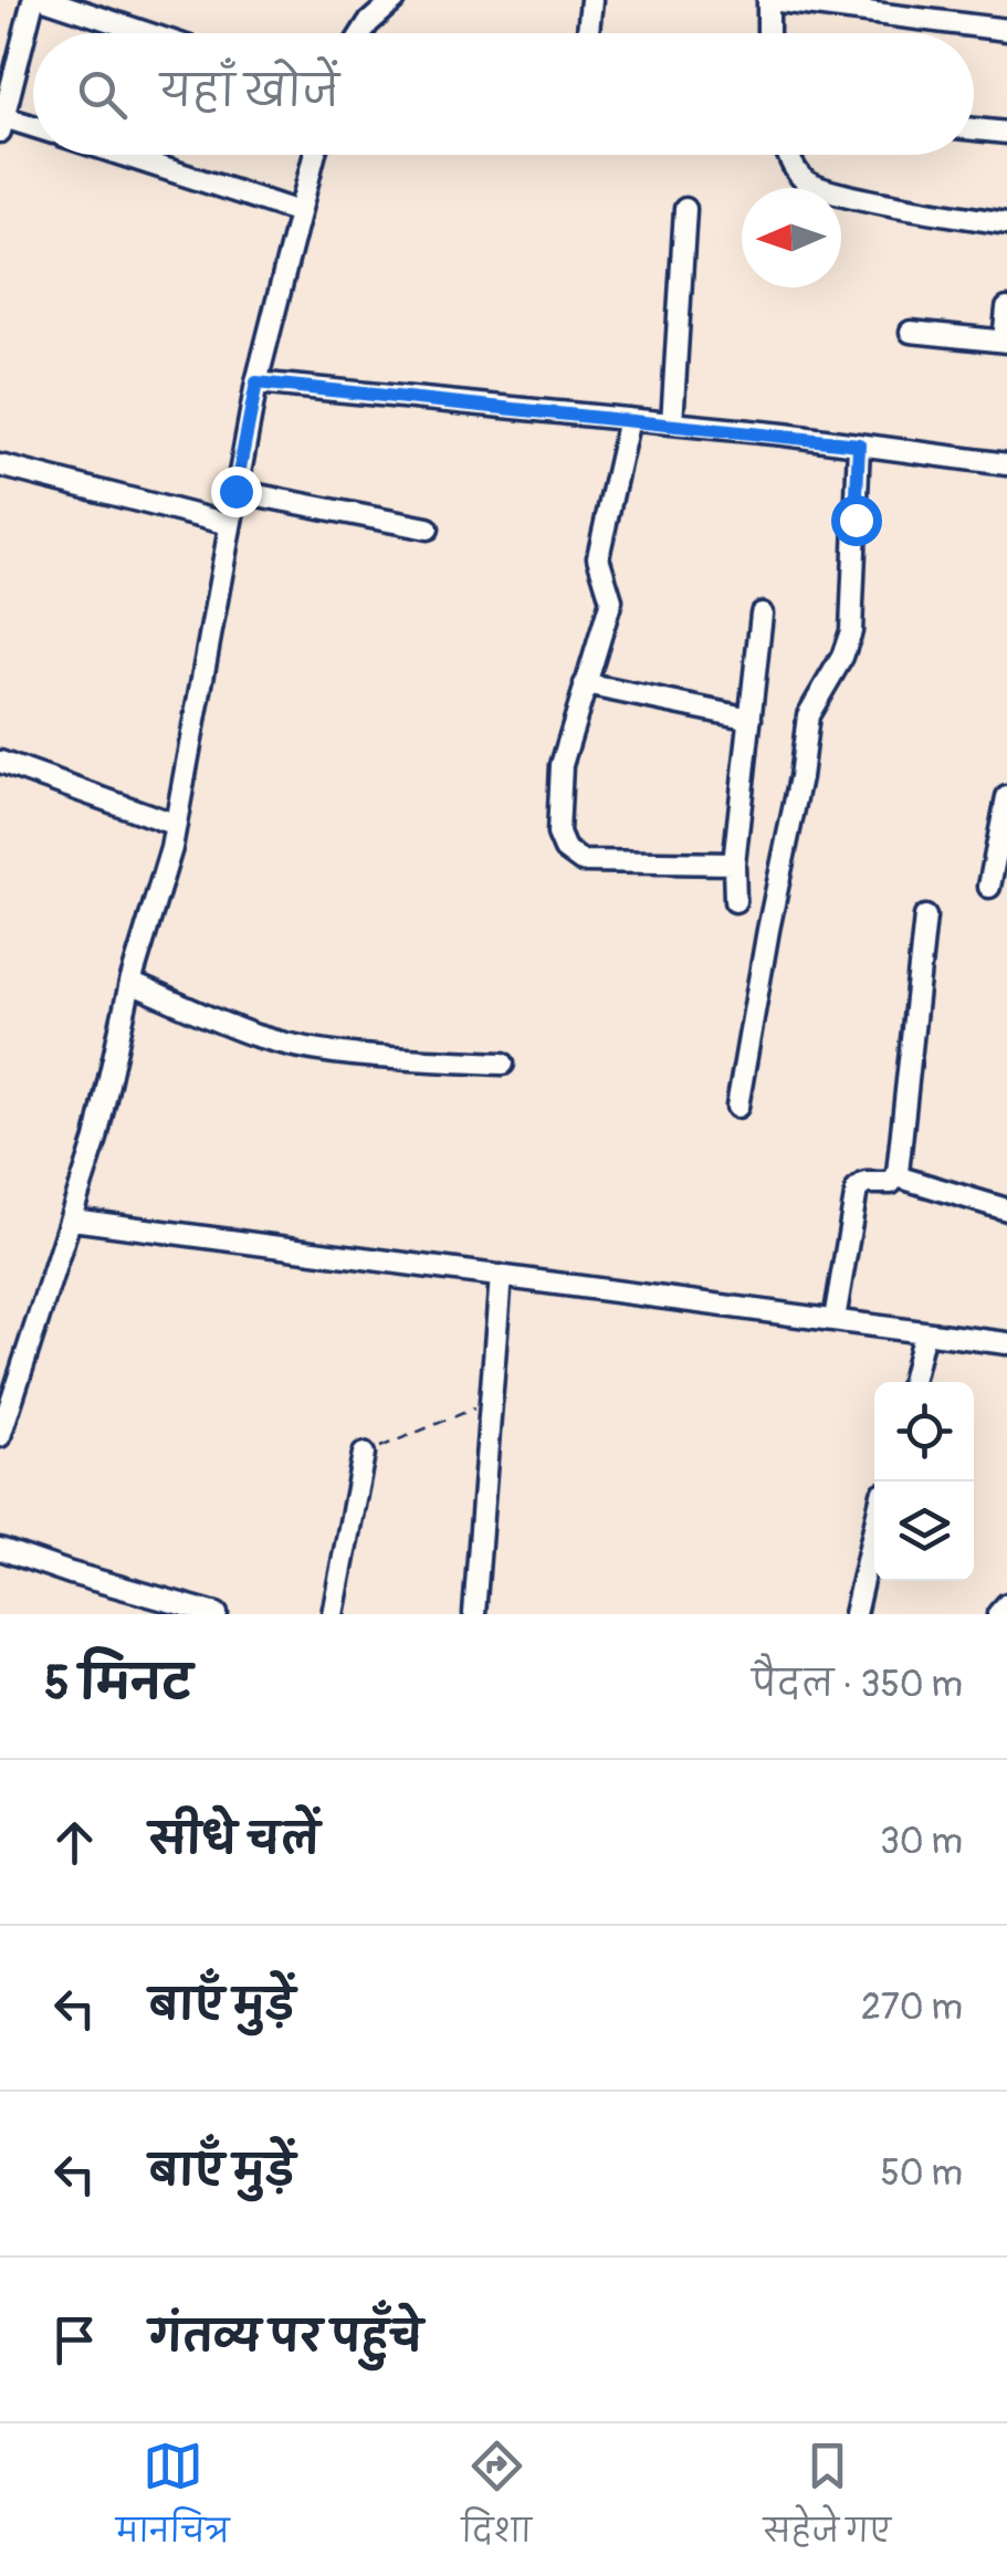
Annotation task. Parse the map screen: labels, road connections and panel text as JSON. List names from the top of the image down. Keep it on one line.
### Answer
{"north":"left","page":{"search":"यहाँ खोजें","heading":["5 मिनट","पैदल · 350 m"],"list":[["सीधे चलें","30 m"],["बाएँ मुड़ें","270 m"],["बाएँ मुड़ें","50 m"],"गंतव्य पर पहुँचे"],"nav":["मानचित्र","दिशा","सहेजे गए"]}}
